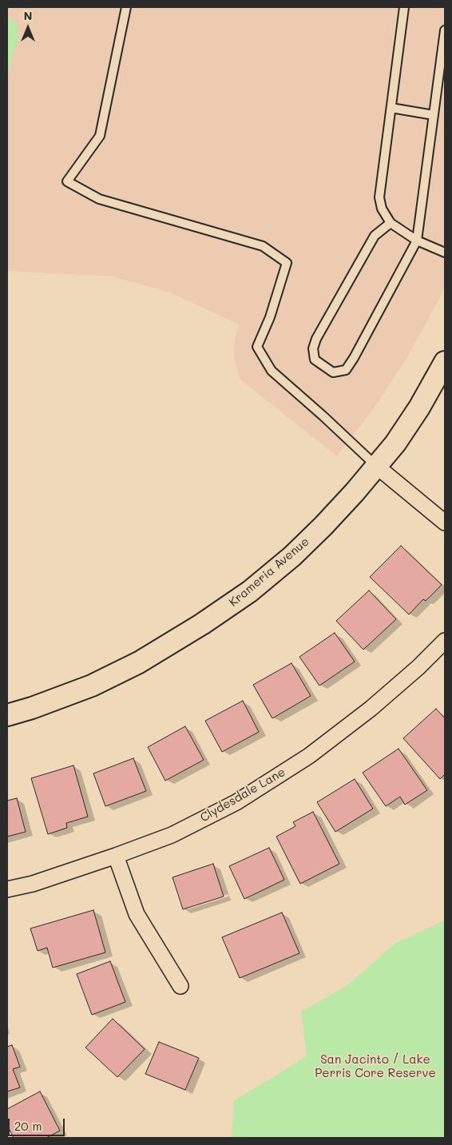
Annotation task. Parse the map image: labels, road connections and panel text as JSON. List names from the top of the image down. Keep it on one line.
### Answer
{"streets":{"street":["Krameria Avenue","Clydesdale Lane"]},"parks":["San Jacinto / Lake Perris Core Reserve"],"scale_bar":"20 m","north":"top"}
